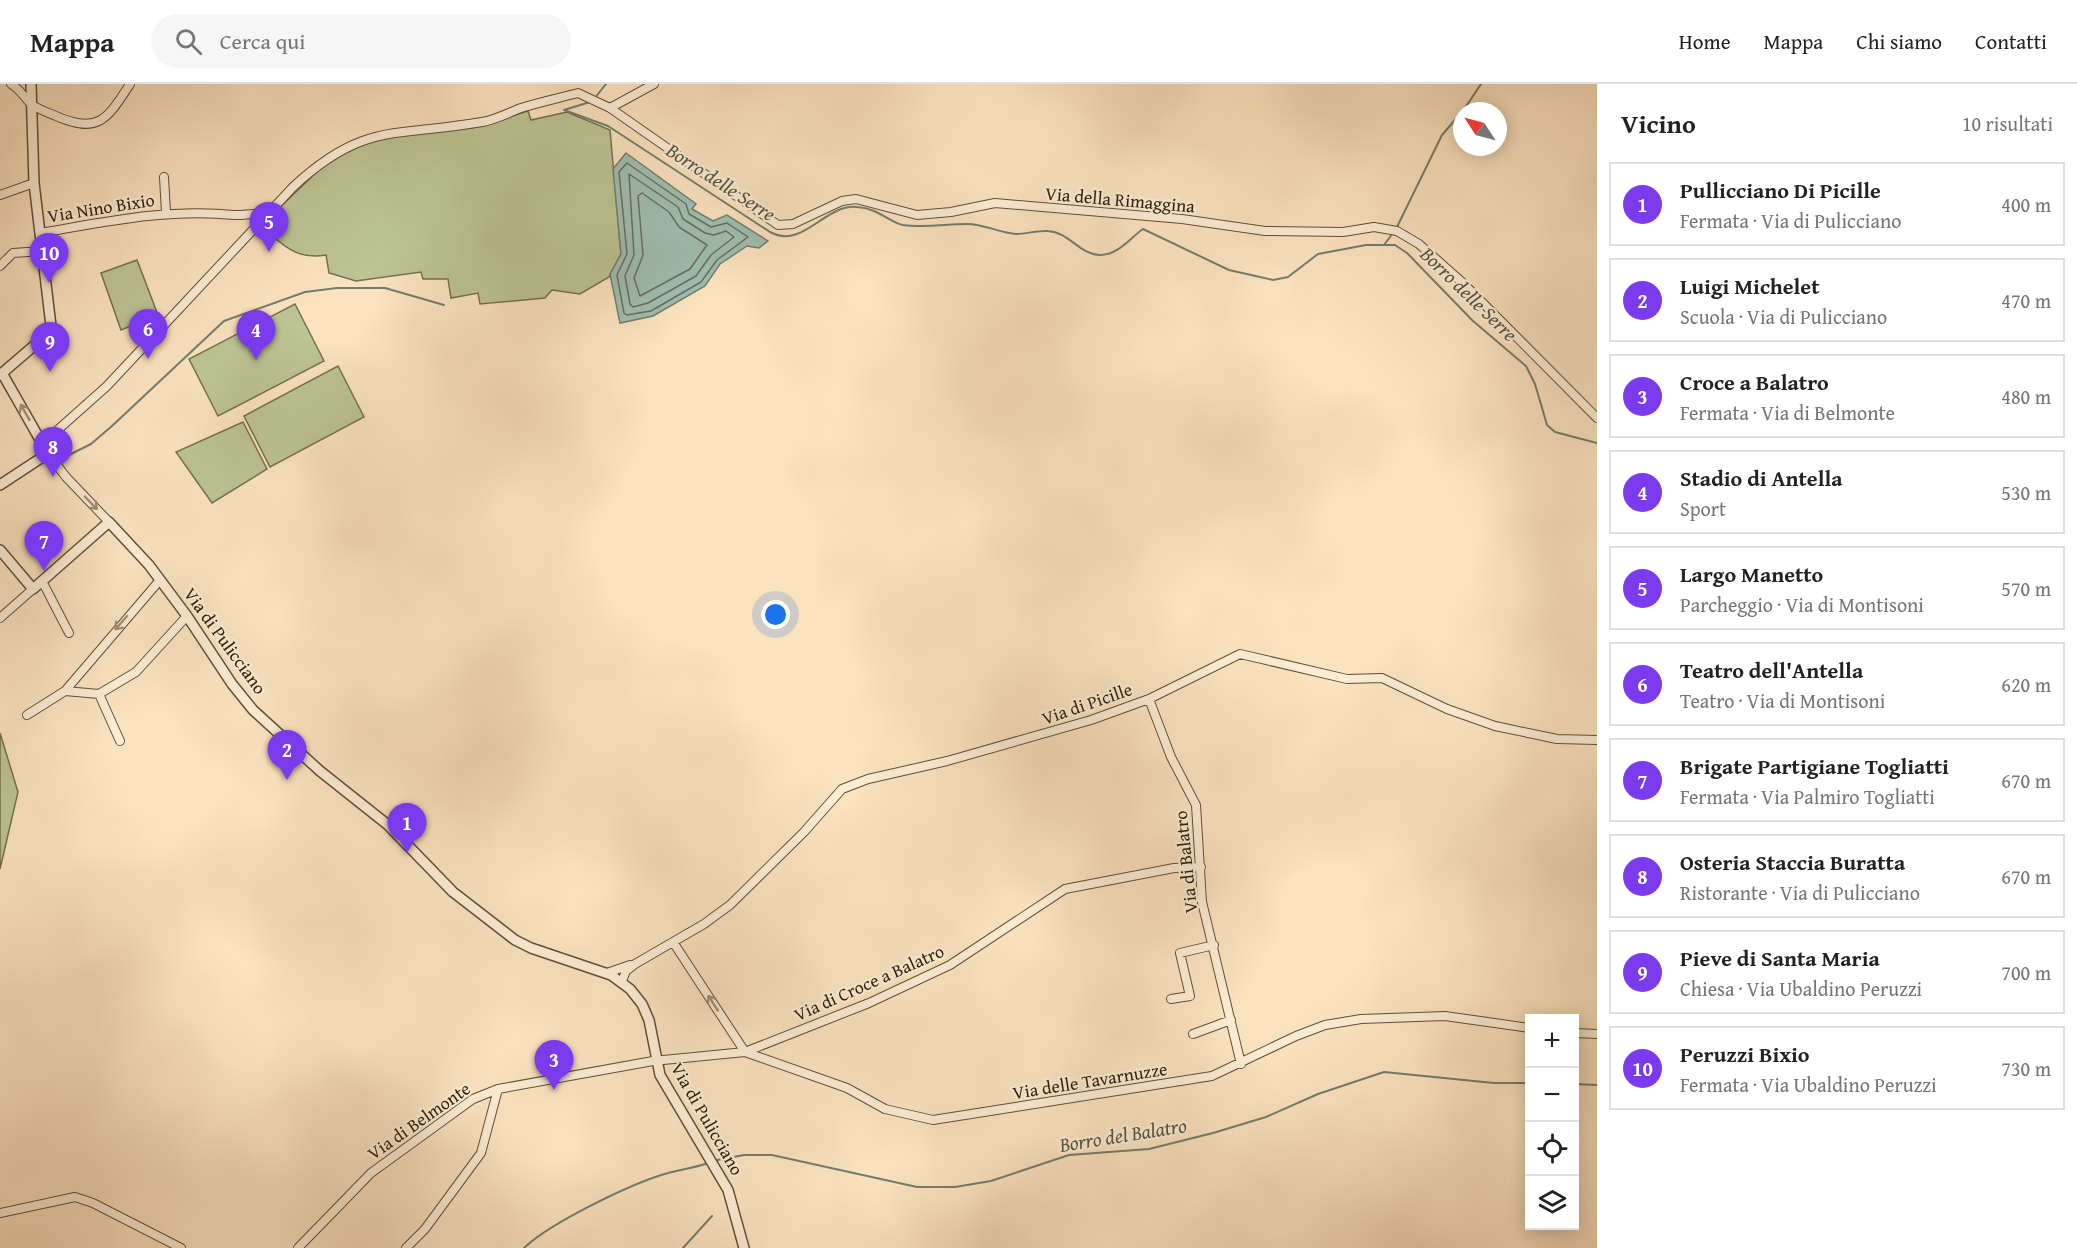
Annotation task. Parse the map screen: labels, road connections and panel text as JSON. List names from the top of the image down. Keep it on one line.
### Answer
{"streets":{"street":["Via della Rimaggina","Via Nino Bixio","Via di Pulicciano","Via di Picille","Via di Balatro","Via di Croce a Balatro","Via delle Tavarnuzze","Via di Belmonte"]},"crossings":[["Via di Pulicciano","Via di Picille"],["Via di Pulicciano","Via delle Tavarnuzze"],["Via di Pulicciano","Via di Belmonte"],["Via di Picille","Via di Balatro"],["Via di Balatro","Via di Croce a Balatro"],["Via di Balatro","Via delle Tavarnuzze"],["Via di Croce a Balatro","Via delle Tavarnuzze"],["Via delle Tavarnuzze","Via di Belmonte"]],"water":["Borro delle Serre","Borro del Balatro"],"north":"top left","page":{"header":"Mappa","search":"Cerca qui","nav":["Home","Mappa","Chi siamo","Contatti"],"heading":["Vicino","10 risultati"],"list":[{"mark":"1","name":"Pullicciano Di Picille","note":"Fermata · Via di Pulicciano","value":"400 m"},{"mark":"2","name":"Luigi Michelet","note":"Scuola · Via di Pulicciano","value":"470 m"},{"mark":"3","name":"Croce a Balatro","note":"Fermata · Via di Belmonte","value":"480 m"},{"mark":"4","name":"Stadio di Antella","note":"Sport","value":"530 m"},{"mark":"5","name":"Largo Manetto","note":"Parcheggio · Via di Montisoni","value":"570 m"},{"mark":"6","name":"Teatro dell'Antella","note":"Teatro · Via di Montisoni","value":"620 m"},{"mark":"7","name":"Brigate Partigiane Togliatti","note":"Fermata · Via Palmiro Togliatti","value":"670 m"},{"mark":"8","name":"Osteria Staccia Buratta","note":"Ristorante · Via di Pulicciano","value":"670 m"},{"mark":"9","name":"Pieve di Santa Maria","note":"Chiesa · Via Ubaldino Peruzzi","value":"700 m"},{"mark":"10","name":"Peruzzi Bixio","note":"Fermata · Via Ubaldino Peruzzi","value":"730 m"}],"pins":["5","10","6","4","9","8","7","2","1","3"],"map_buttons":["+","−"]}}
